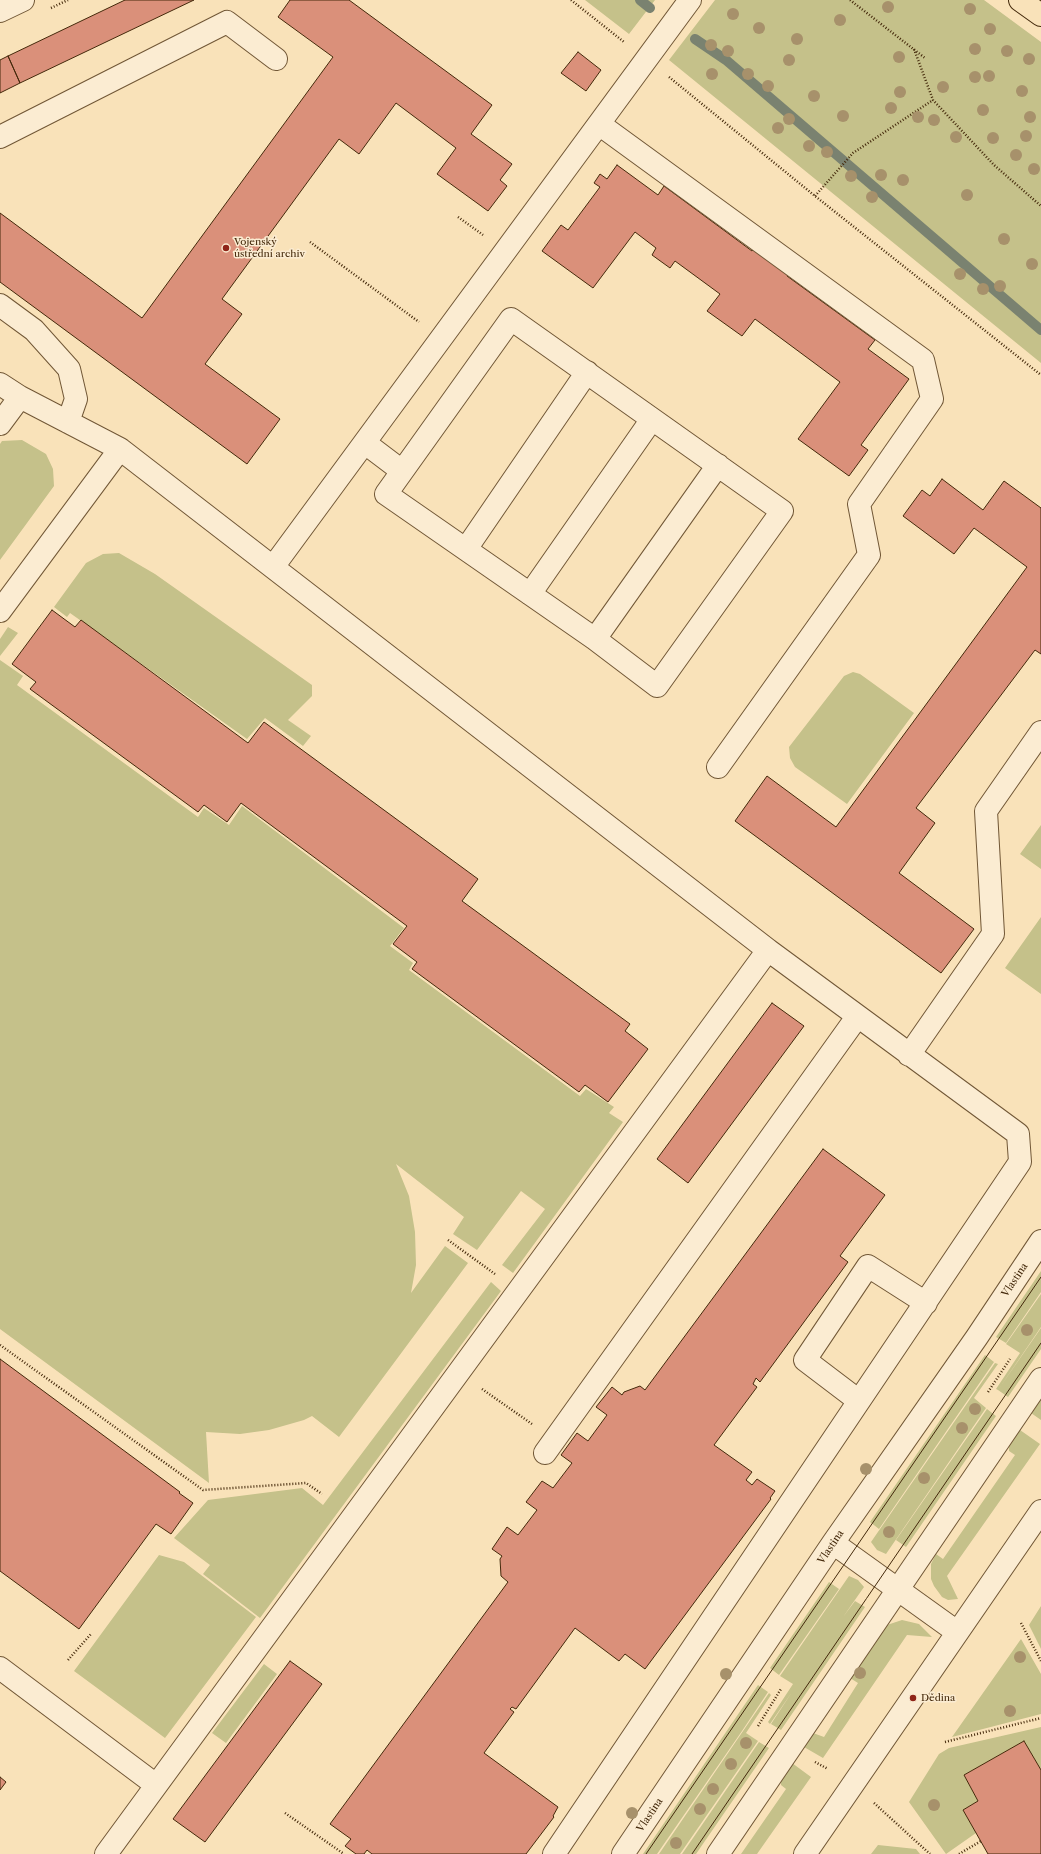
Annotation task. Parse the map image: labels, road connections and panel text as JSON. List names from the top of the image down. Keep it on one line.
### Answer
{"streets":{"street":["Vlastina"]},"places":["Vojenský ústřední archiv","Dědina"]}
